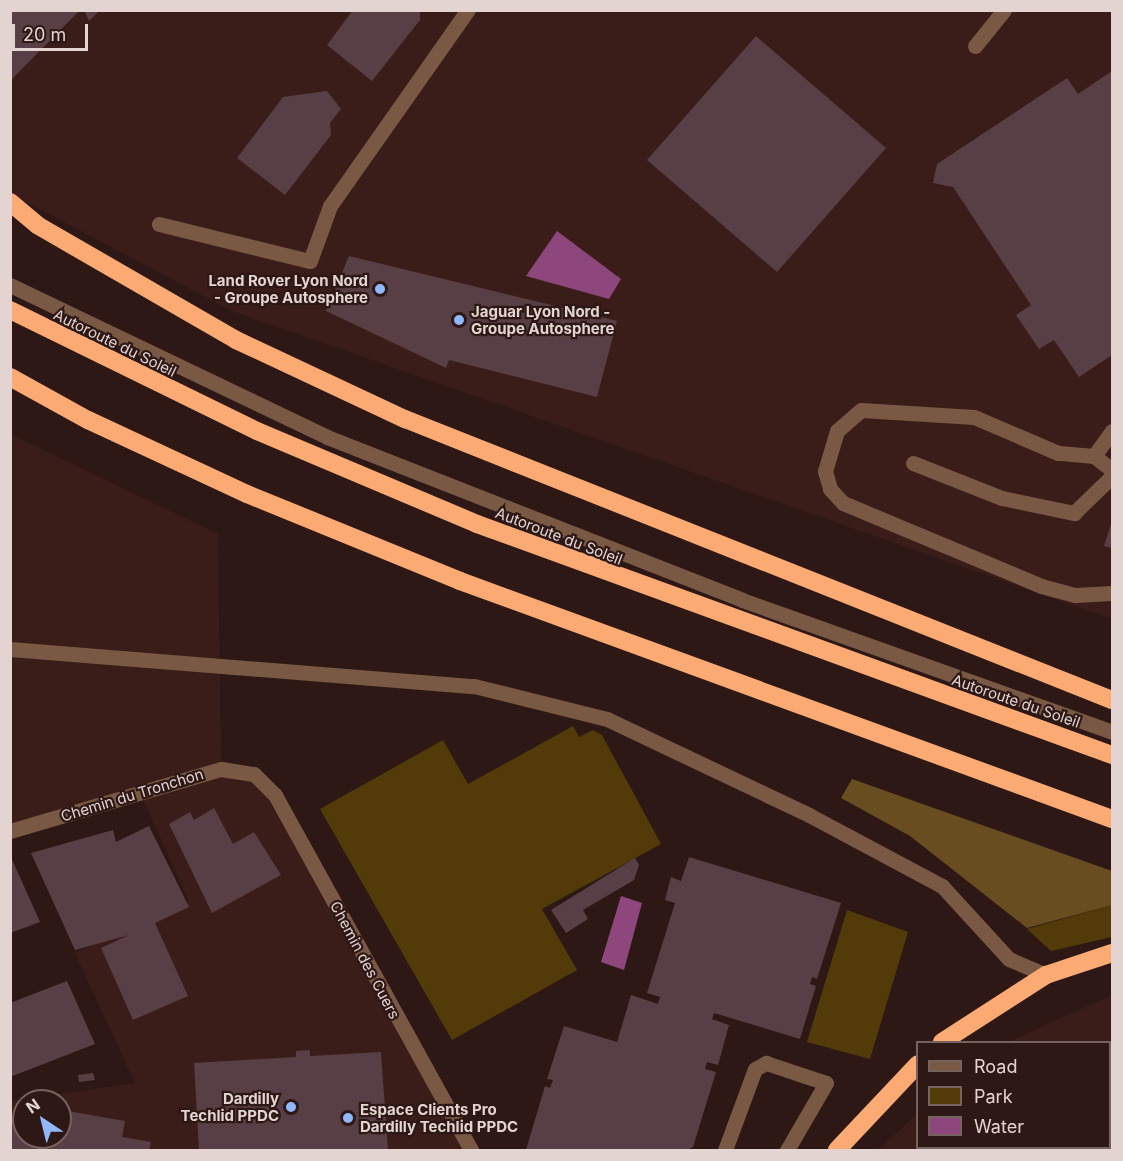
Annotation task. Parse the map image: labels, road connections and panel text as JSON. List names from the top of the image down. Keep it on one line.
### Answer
{"streets":{"highway":["Autoroute du Soleil"],"street":["Chemin du Tronchon","Chemin des Cuers"]},"crossings":[["Chemin du Tronchon","Chemin des Cuers"]],"places":["Land Rover Lyon Nord - Groupe Autosphere","Jaguar Lyon Nord - Groupe Autosphere","Dardilly Techlid PPDC","Espace Clients Pro Dardilly Techlid PPDC"],"legend":["Road","Park","Water"],"scale_bar":"20 m","north":"top left"}
